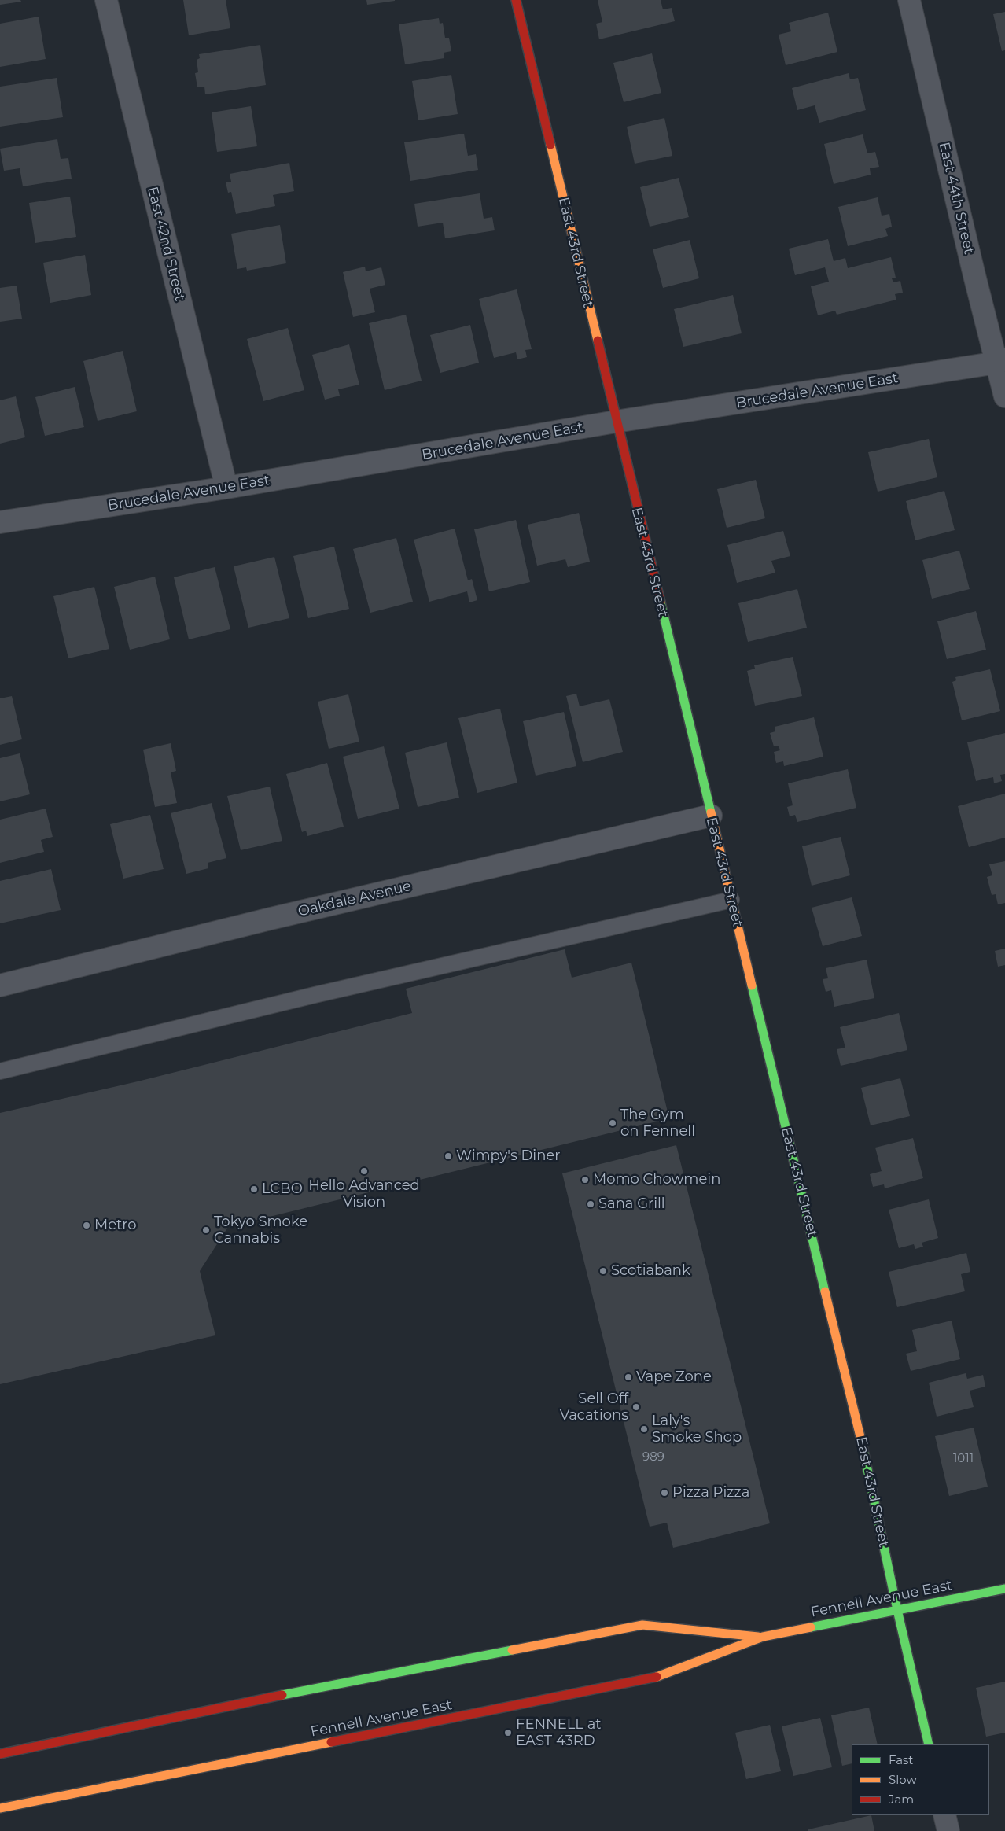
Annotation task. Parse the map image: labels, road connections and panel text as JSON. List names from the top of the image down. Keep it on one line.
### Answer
{"streets":{"main road":["East 43rd Street","Fennell Avenue East"],"street":["East 44th Street","East 42nd Street","Brucedale Avenue East","Oakdale Avenue"]},"crossings":[["East 44th Street","Brucedale Avenue East"],["East 42nd Street","Brucedale Avenue East"],["East 43rd Street","Brucedale Avenue East"],["East 43rd Street","Oakdale Avenue"],["East 43rd Street","Fennell Avenue East"]],"places":["The Gym on Fennell","Wimpy's Diner","Hello Advanced Vision","Momo Chowmein","LCBO","Sana Grill","Metro","Tokyo Smoke Cannabis","Scotiabank","Vape Zone","Sell Off Vacations","Laly's Smoke Shop","Pizza Pizza","FENNELL at EAST 43RD"],"house_numbers":["989","1011"],"legend":["Fast","Slow","Jam"]}
